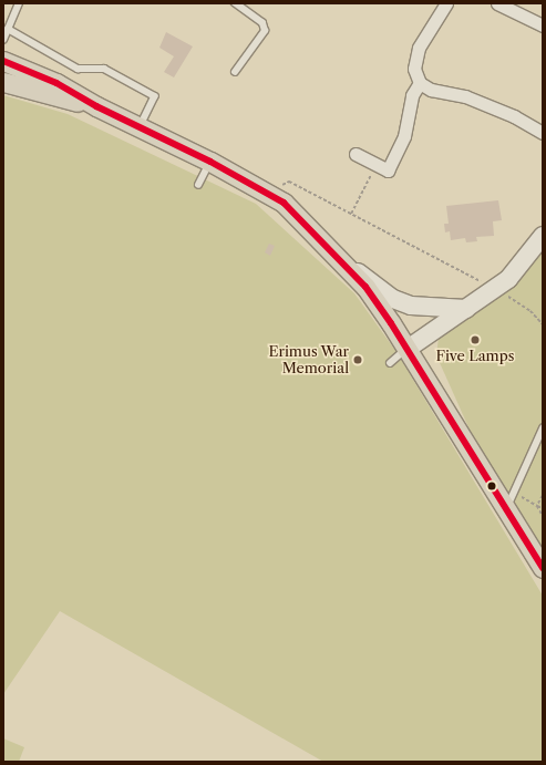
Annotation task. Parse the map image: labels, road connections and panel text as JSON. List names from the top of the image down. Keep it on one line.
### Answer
{"places":["Five Lamps","Erimus War Memorial"]}
